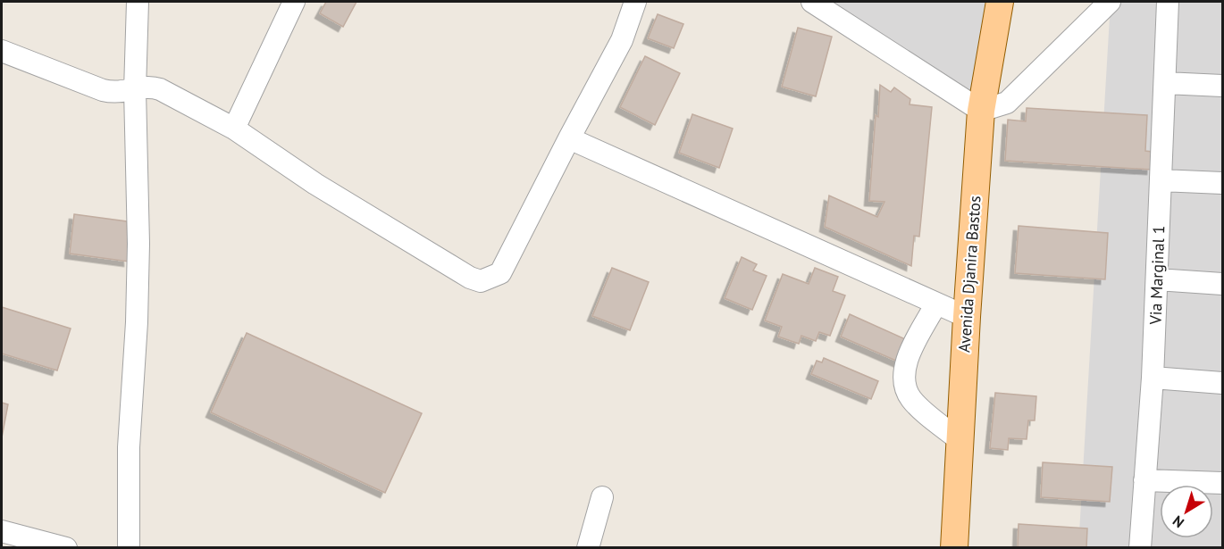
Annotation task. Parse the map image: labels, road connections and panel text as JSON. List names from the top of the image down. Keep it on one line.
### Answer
{"streets":{"main road":["Avenida Djanira Bastos"],"street":["Via Marginal 1"]},"north":"bottom left"}
